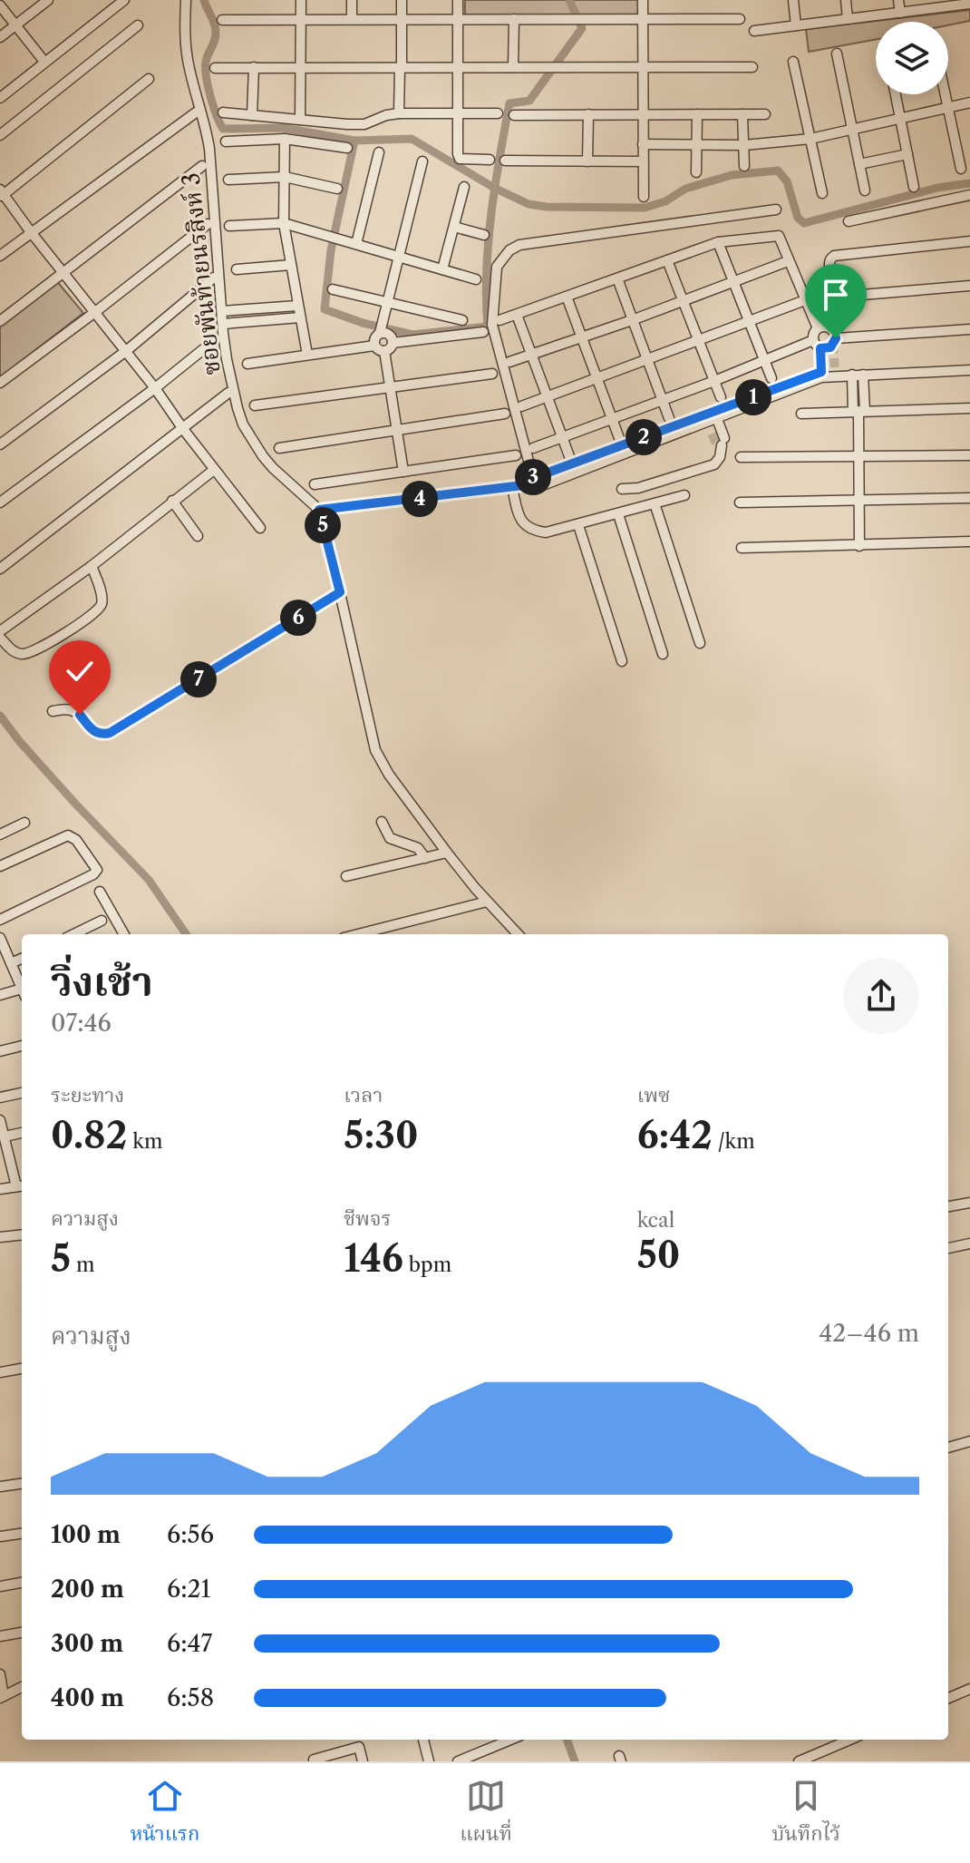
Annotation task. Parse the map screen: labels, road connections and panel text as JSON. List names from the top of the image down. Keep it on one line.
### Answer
{"streets":{"street":["ซอยพันท้ายนรสิงห์ 3"]},"page":{"pins":["1","2","3","4","5","6","7"],"heading":["วิ่งเช้า","07:46"],"stats":[["ระยะทาง","0.82 km"],["เวลา","5:30"],["เพซ","6:42 /km"],["ความสูง","5 m"],["ชีพจร","146 bpm"],["kcal","50"]],"chart":["ความสูง","42–46 m"],"list":[{"name":"100 m","note":"6:56"},{"name":"200 m","note":"6:21"},{"name":"300 m","note":"6:47"},{"name":"400 m","note":"6:58"}],"tabs":["หน้าแรก","แผนที่","บันทึกไว้"]}}
